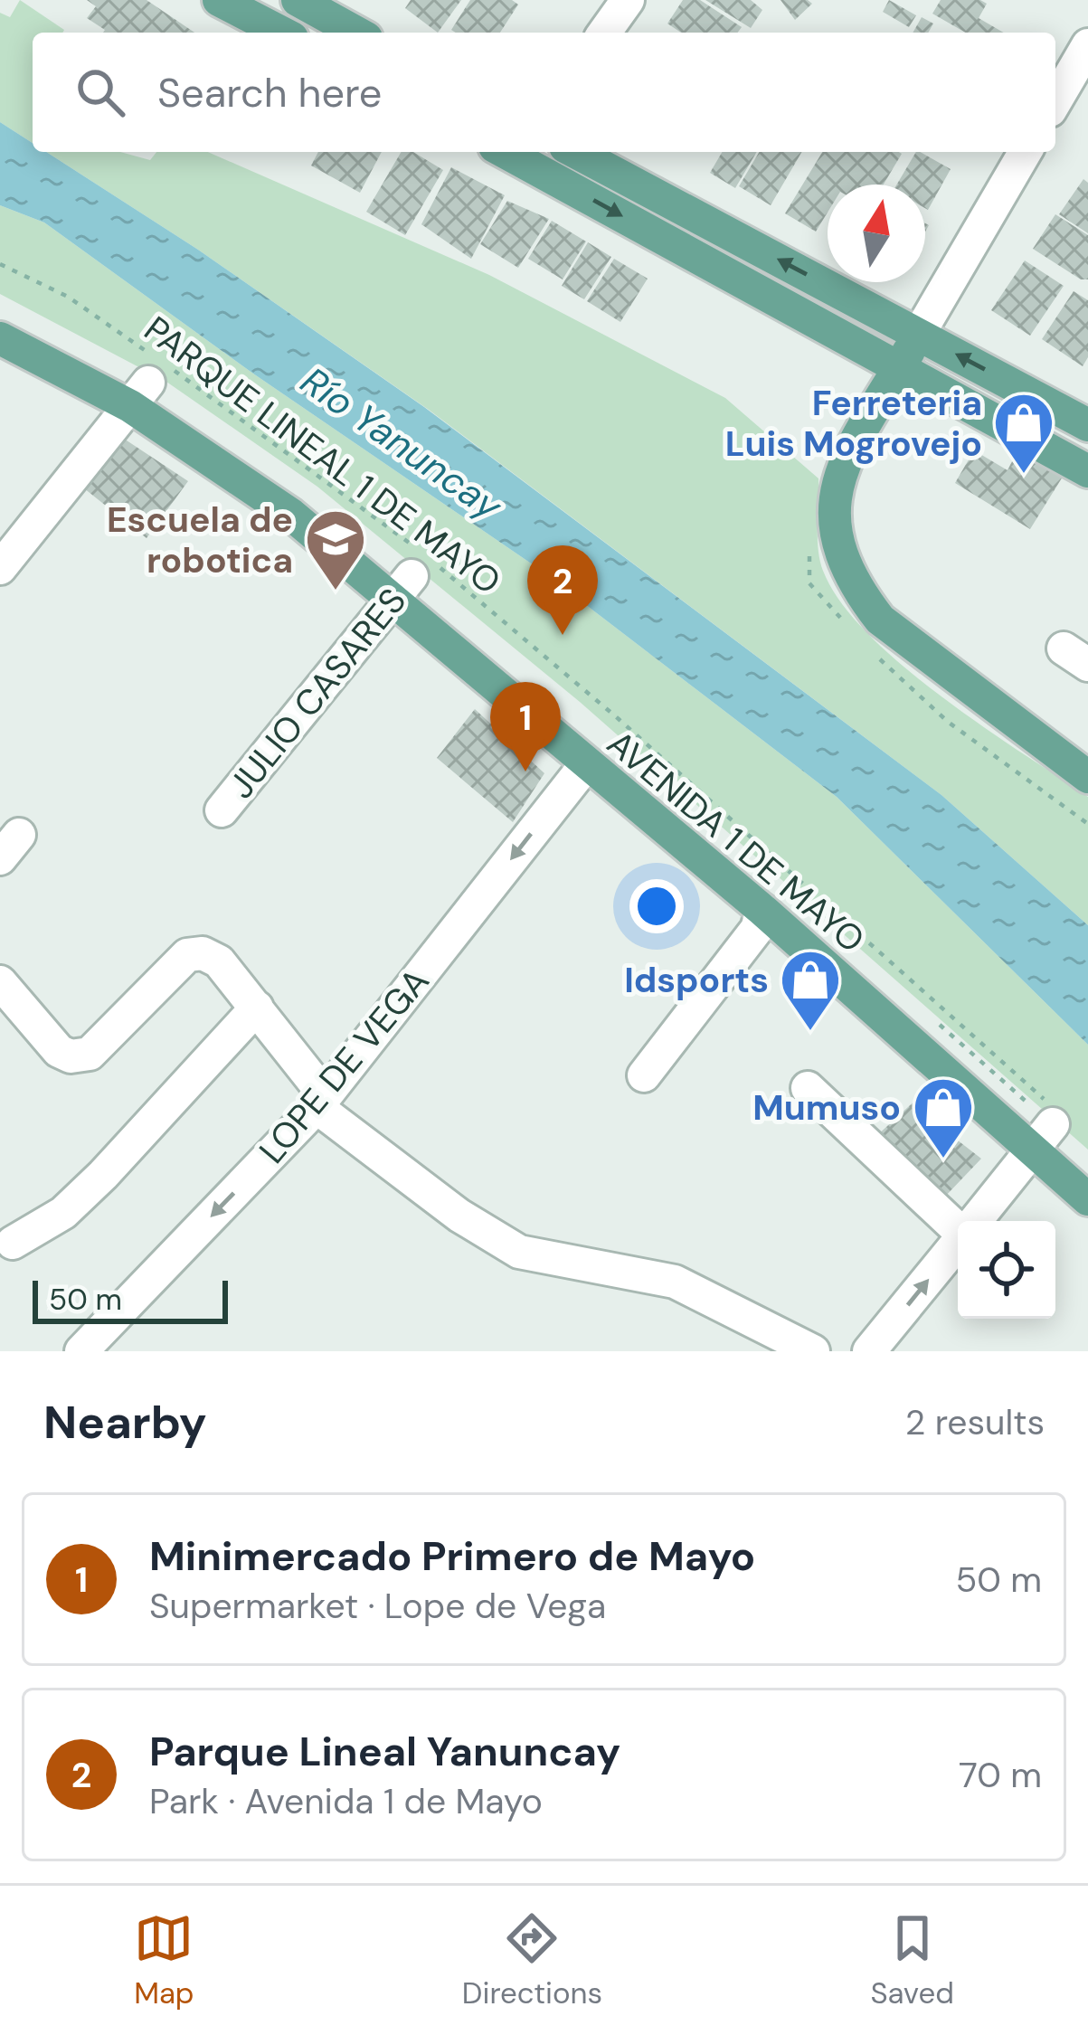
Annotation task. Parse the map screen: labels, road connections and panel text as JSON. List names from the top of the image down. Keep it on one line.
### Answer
{"streets":{"main road":["AVENIDA 1 DE MAYO"],"street":["JULIO CASARES","LOPE DE VEGA"],"path":["PARQUE LINEAL 1 DE MAYO"]},"crossings":[["PARQUE LINEAL 1 DE MAYO","JULIO CASARES"],["PARQUE LINEAL 1 DE MAYO","AVENIDA 1 DE MAYO"],["JULIO CASARES","AVENIDA 1 DE MAYO"],["AVENIDA 1 DE MAYO","LOPE DE VEGA"]],"water":["Río Yanuncay"],"places":{"shop":["Ferreteria Luis Mogrovejo","Idsports","Mumuso"],"school or university":["Escuela de robotica"]},"scale_bar":"50 m","north":"top","page":{"search":"Search here","pins":["2","1"],"scale":"50 m","heading":["Nearby","2 results"],"list":[{"mark":"1","name":"Minimercado Primero de Mayo","note":"Supermarket · Lope de Vega","value":"50 m"},{"mark":"2","name":"Parque Lineal Yanuncay","note":"Park · Avenida 1 de Mayo","value":"70 m"}],"nav":["Map","Directions","Saved"]}}
